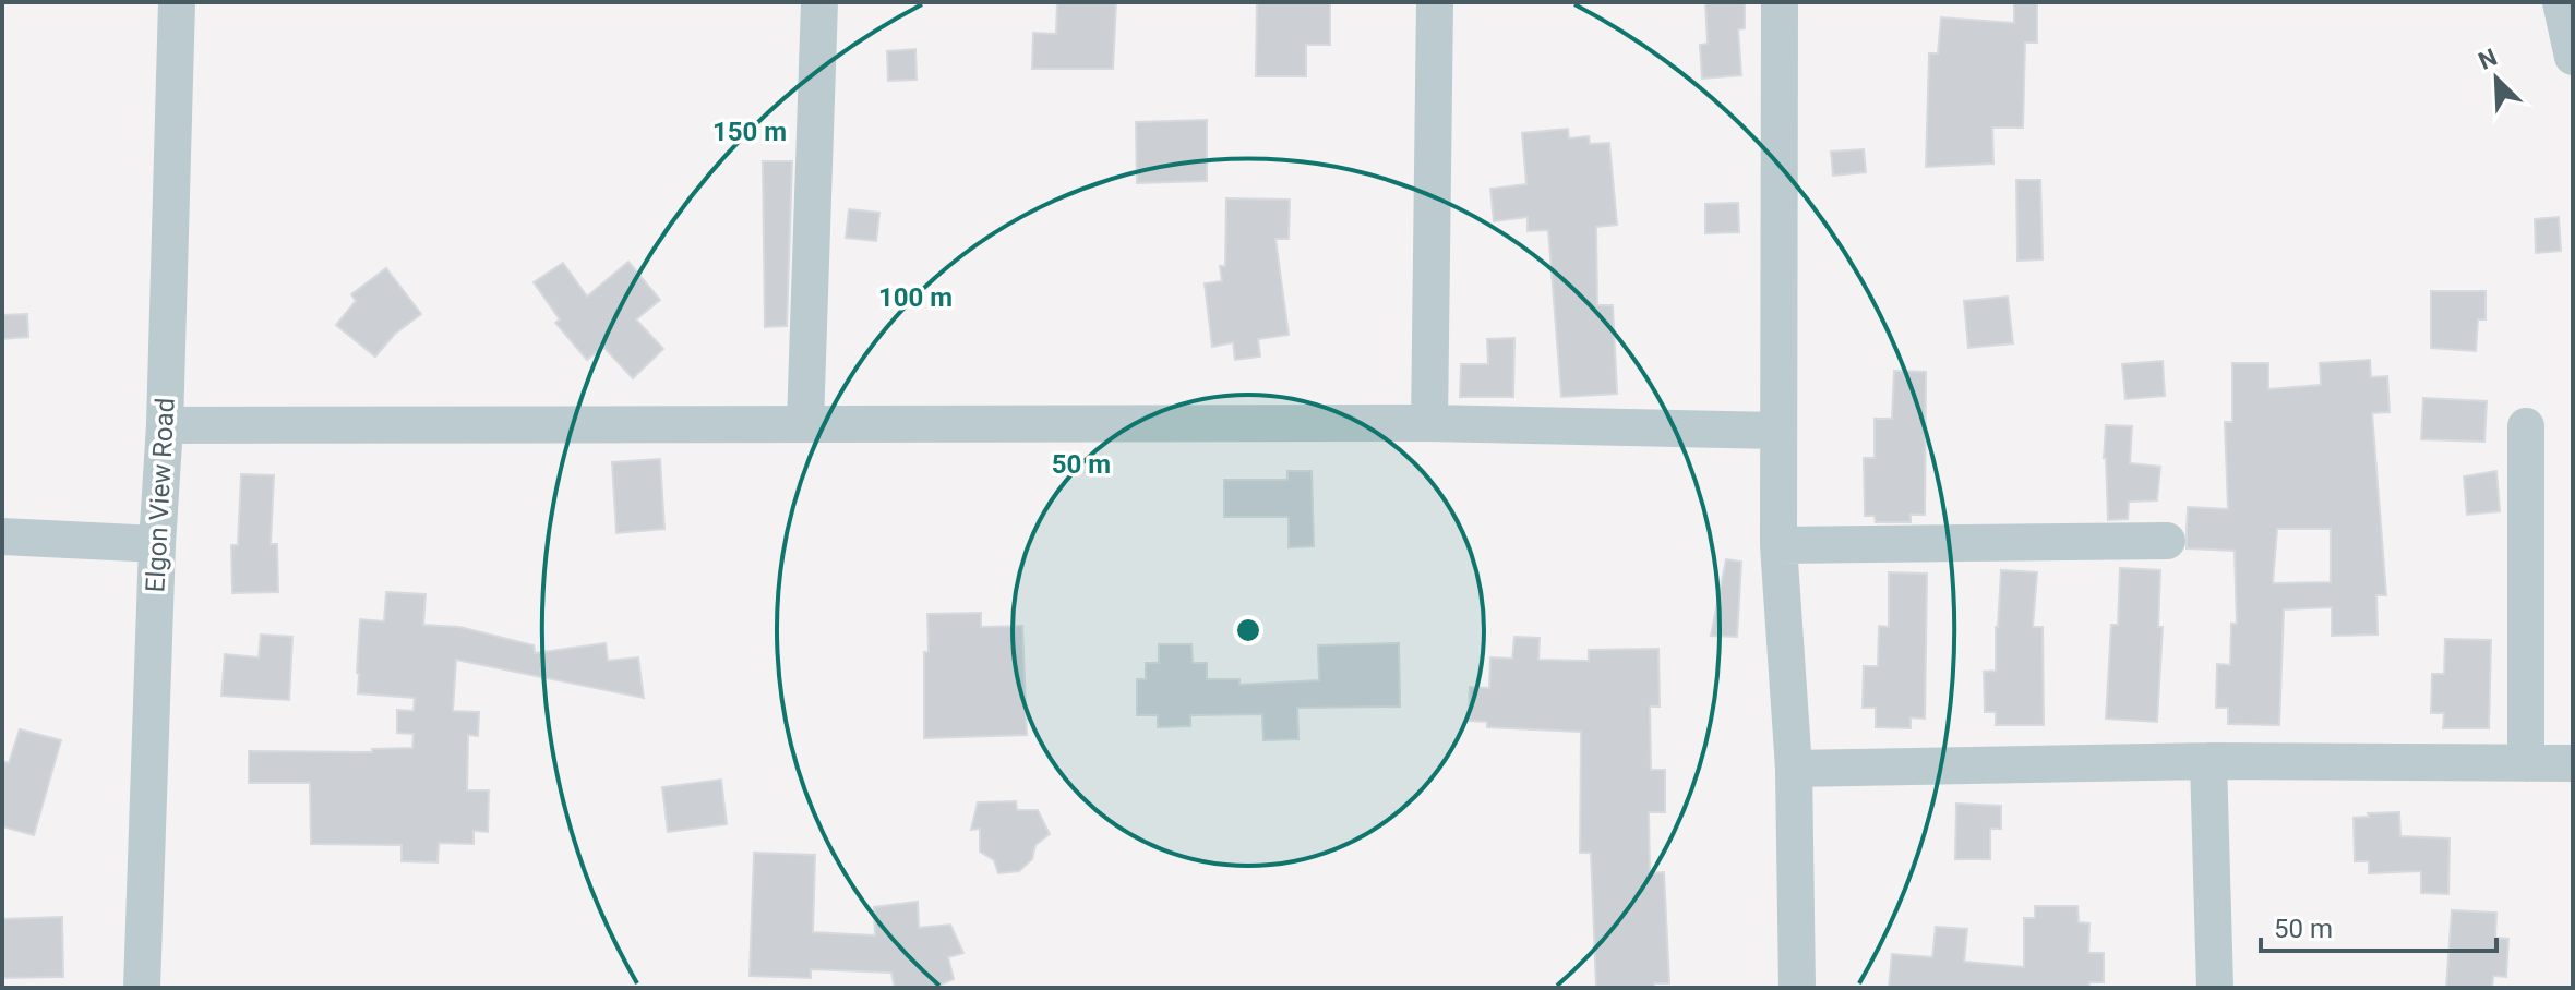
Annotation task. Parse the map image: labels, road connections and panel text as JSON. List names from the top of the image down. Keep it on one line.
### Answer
{"streets":{"street":["Elgon View Road"]},"scale_bar":"50 m","north":"top left","rings":["150 m","100 m","50 m"]}
